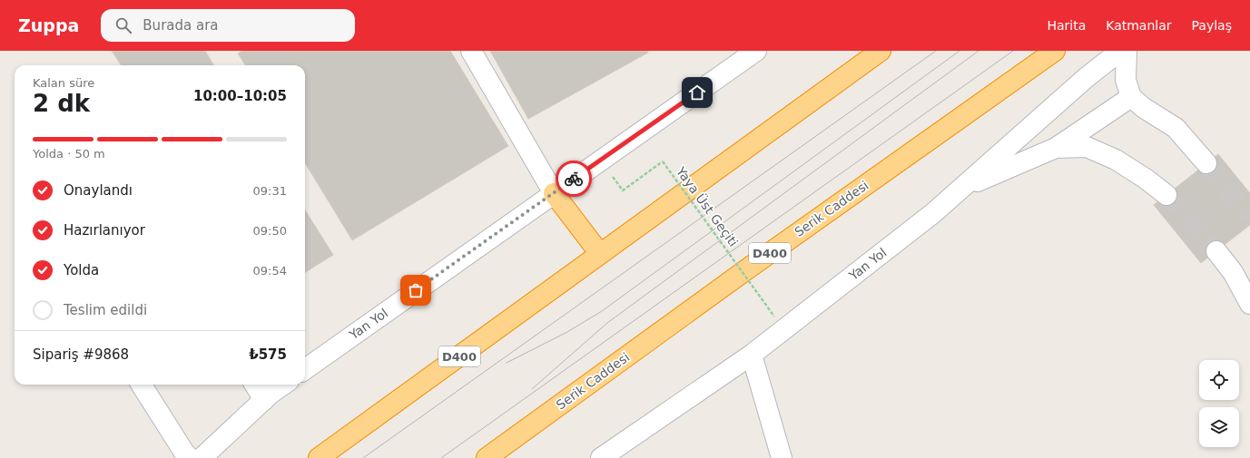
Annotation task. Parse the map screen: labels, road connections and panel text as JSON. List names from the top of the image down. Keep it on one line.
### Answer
{"streets":{"highway":["Serik Caddesi","D400"],"street":["Yan Yol"],"path":["Yaya Üst Geçiti"]},"page":{"header":"Zuppa","search":"Burada ara","nav":["Harita","Katmanlar","Paylaş"],"heading":["2 dk","Kalan süre","10:00–10:05"],"panel":["Sipariş #9868","₺575"],"bar":"Yolda · 50 m","list":[["Onaylandı","09:31"],["Hazırlanıyor","09:50"],["Yolda","09:54"],"Teslim edildi"]}}
